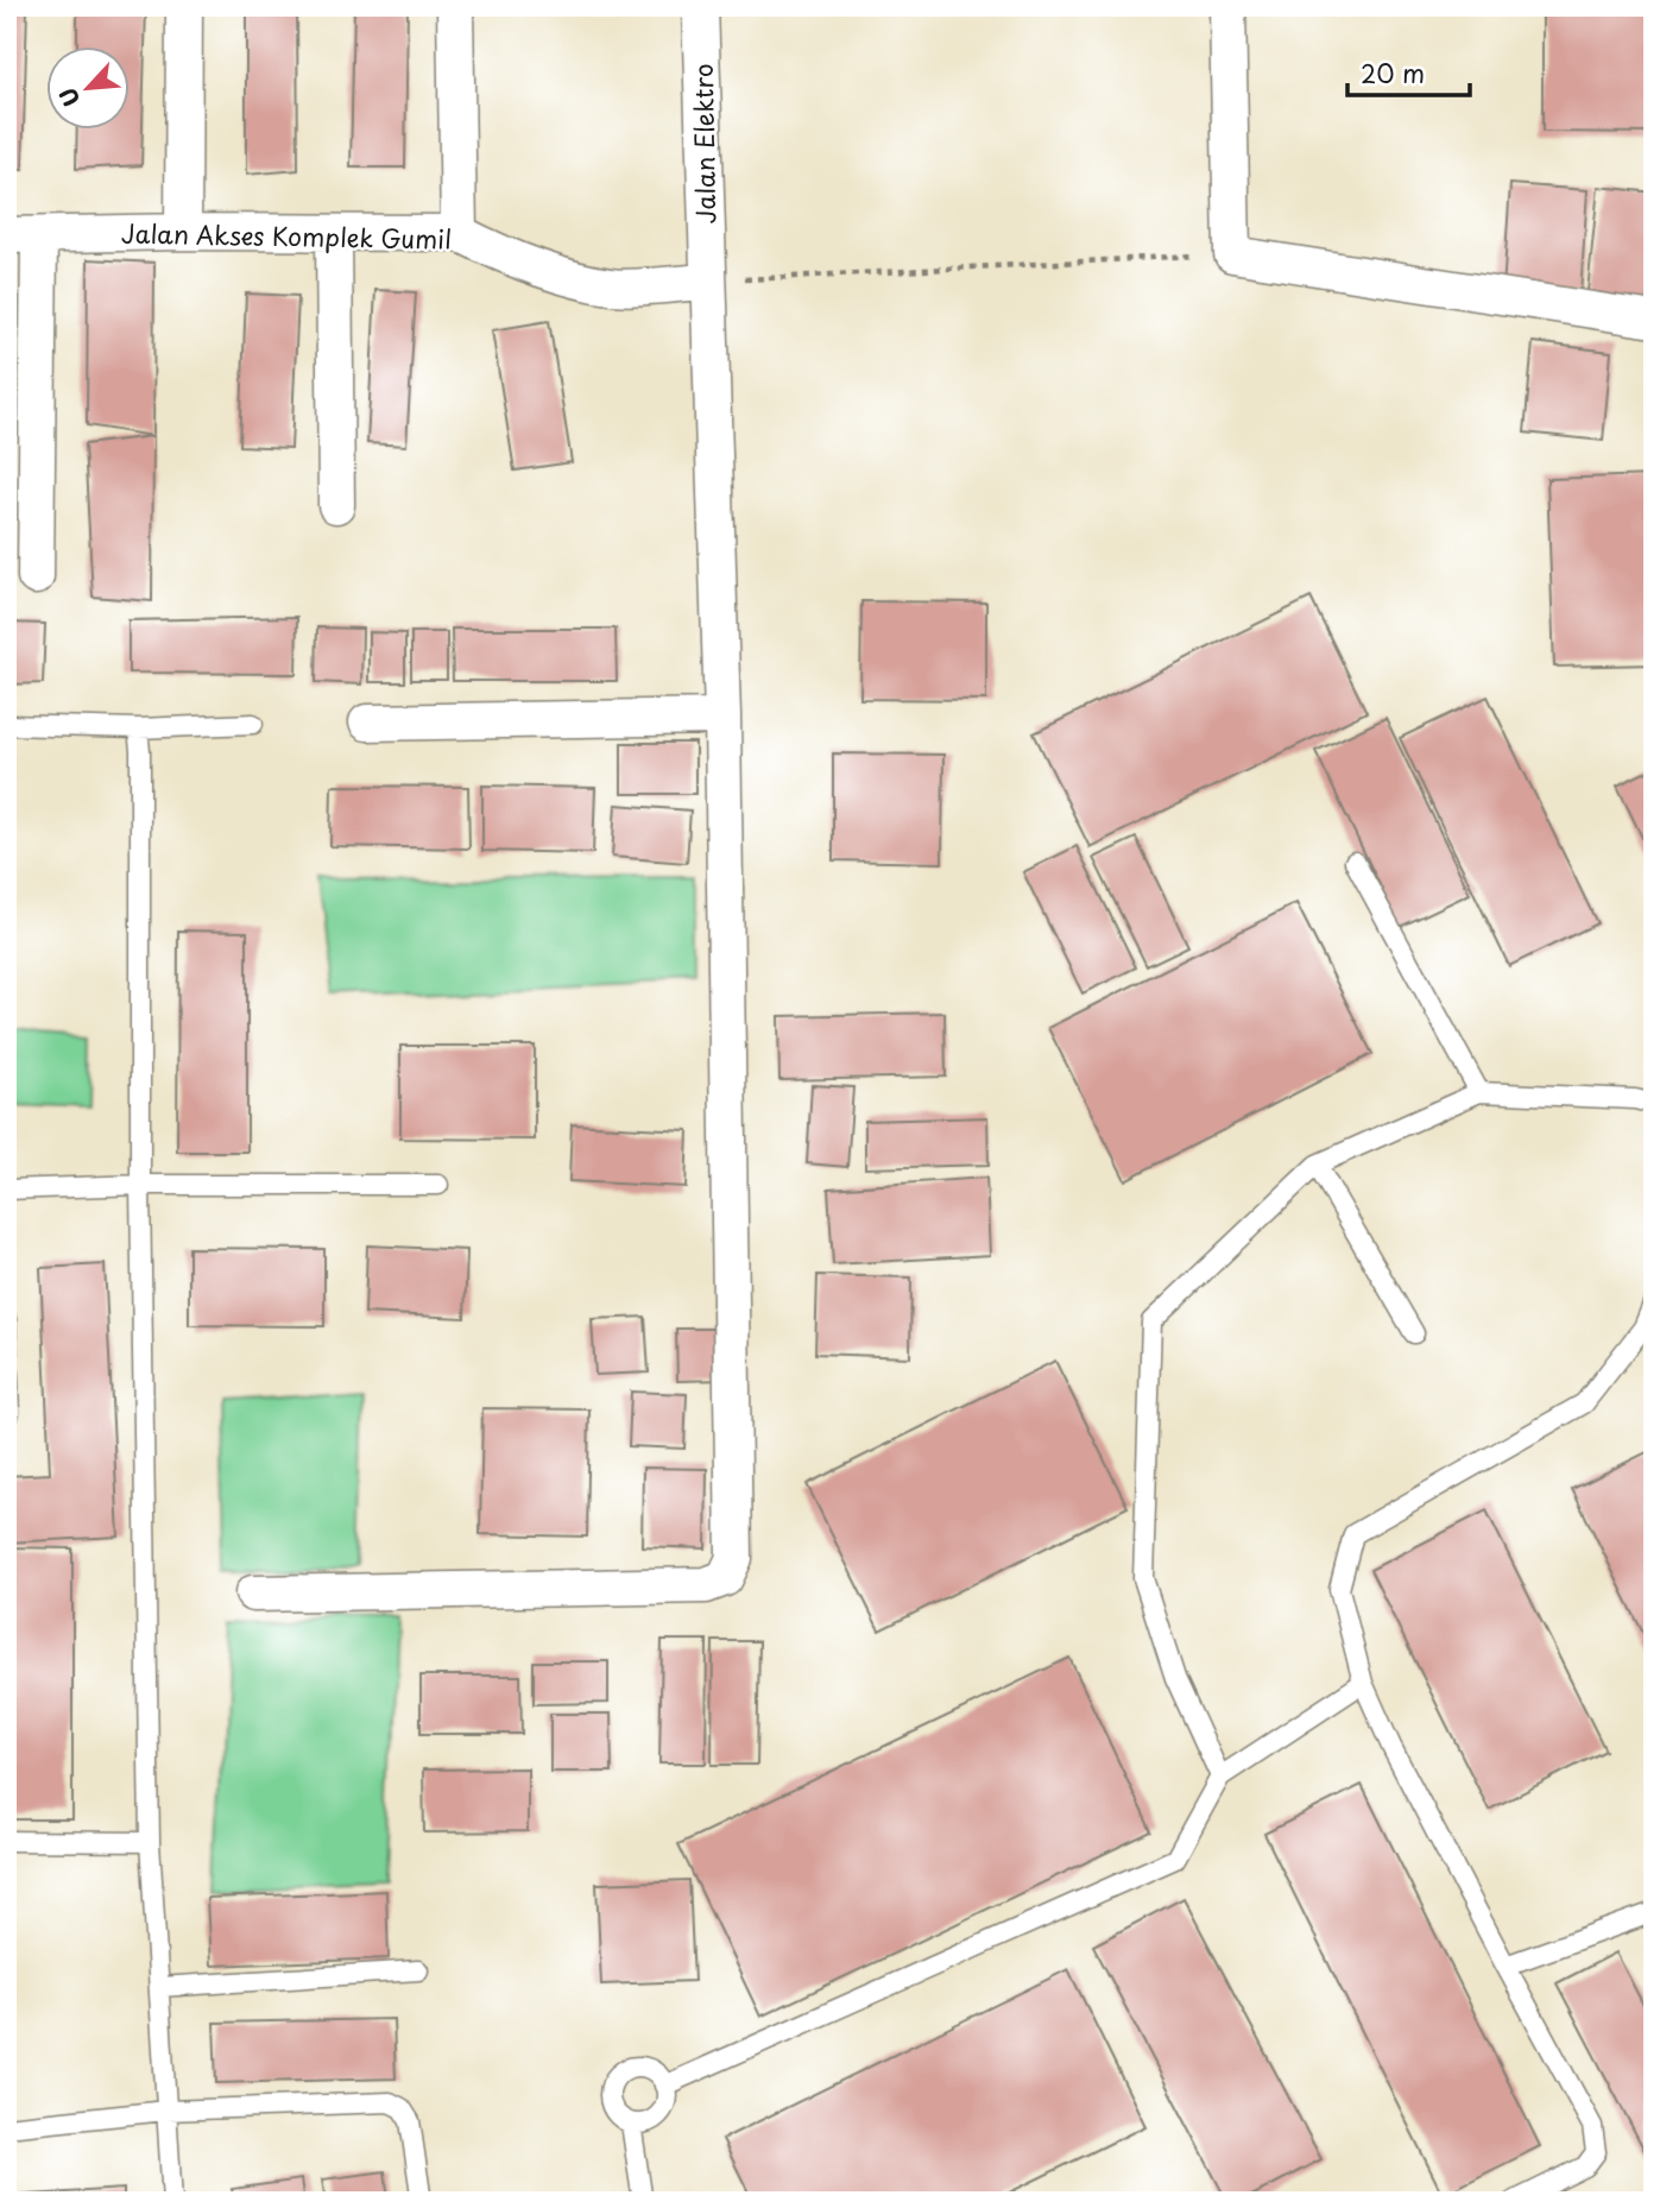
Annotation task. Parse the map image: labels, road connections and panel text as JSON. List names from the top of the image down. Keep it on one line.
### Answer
{"streets":{"street":["Jalan Elektro","Jalan Akses Komplek Gumil"]},"crossings":[["Jalan Elektro","Jalan Akses Komplek Gumil"]],"scale_bar":"20 m","north":"bottom left"}
